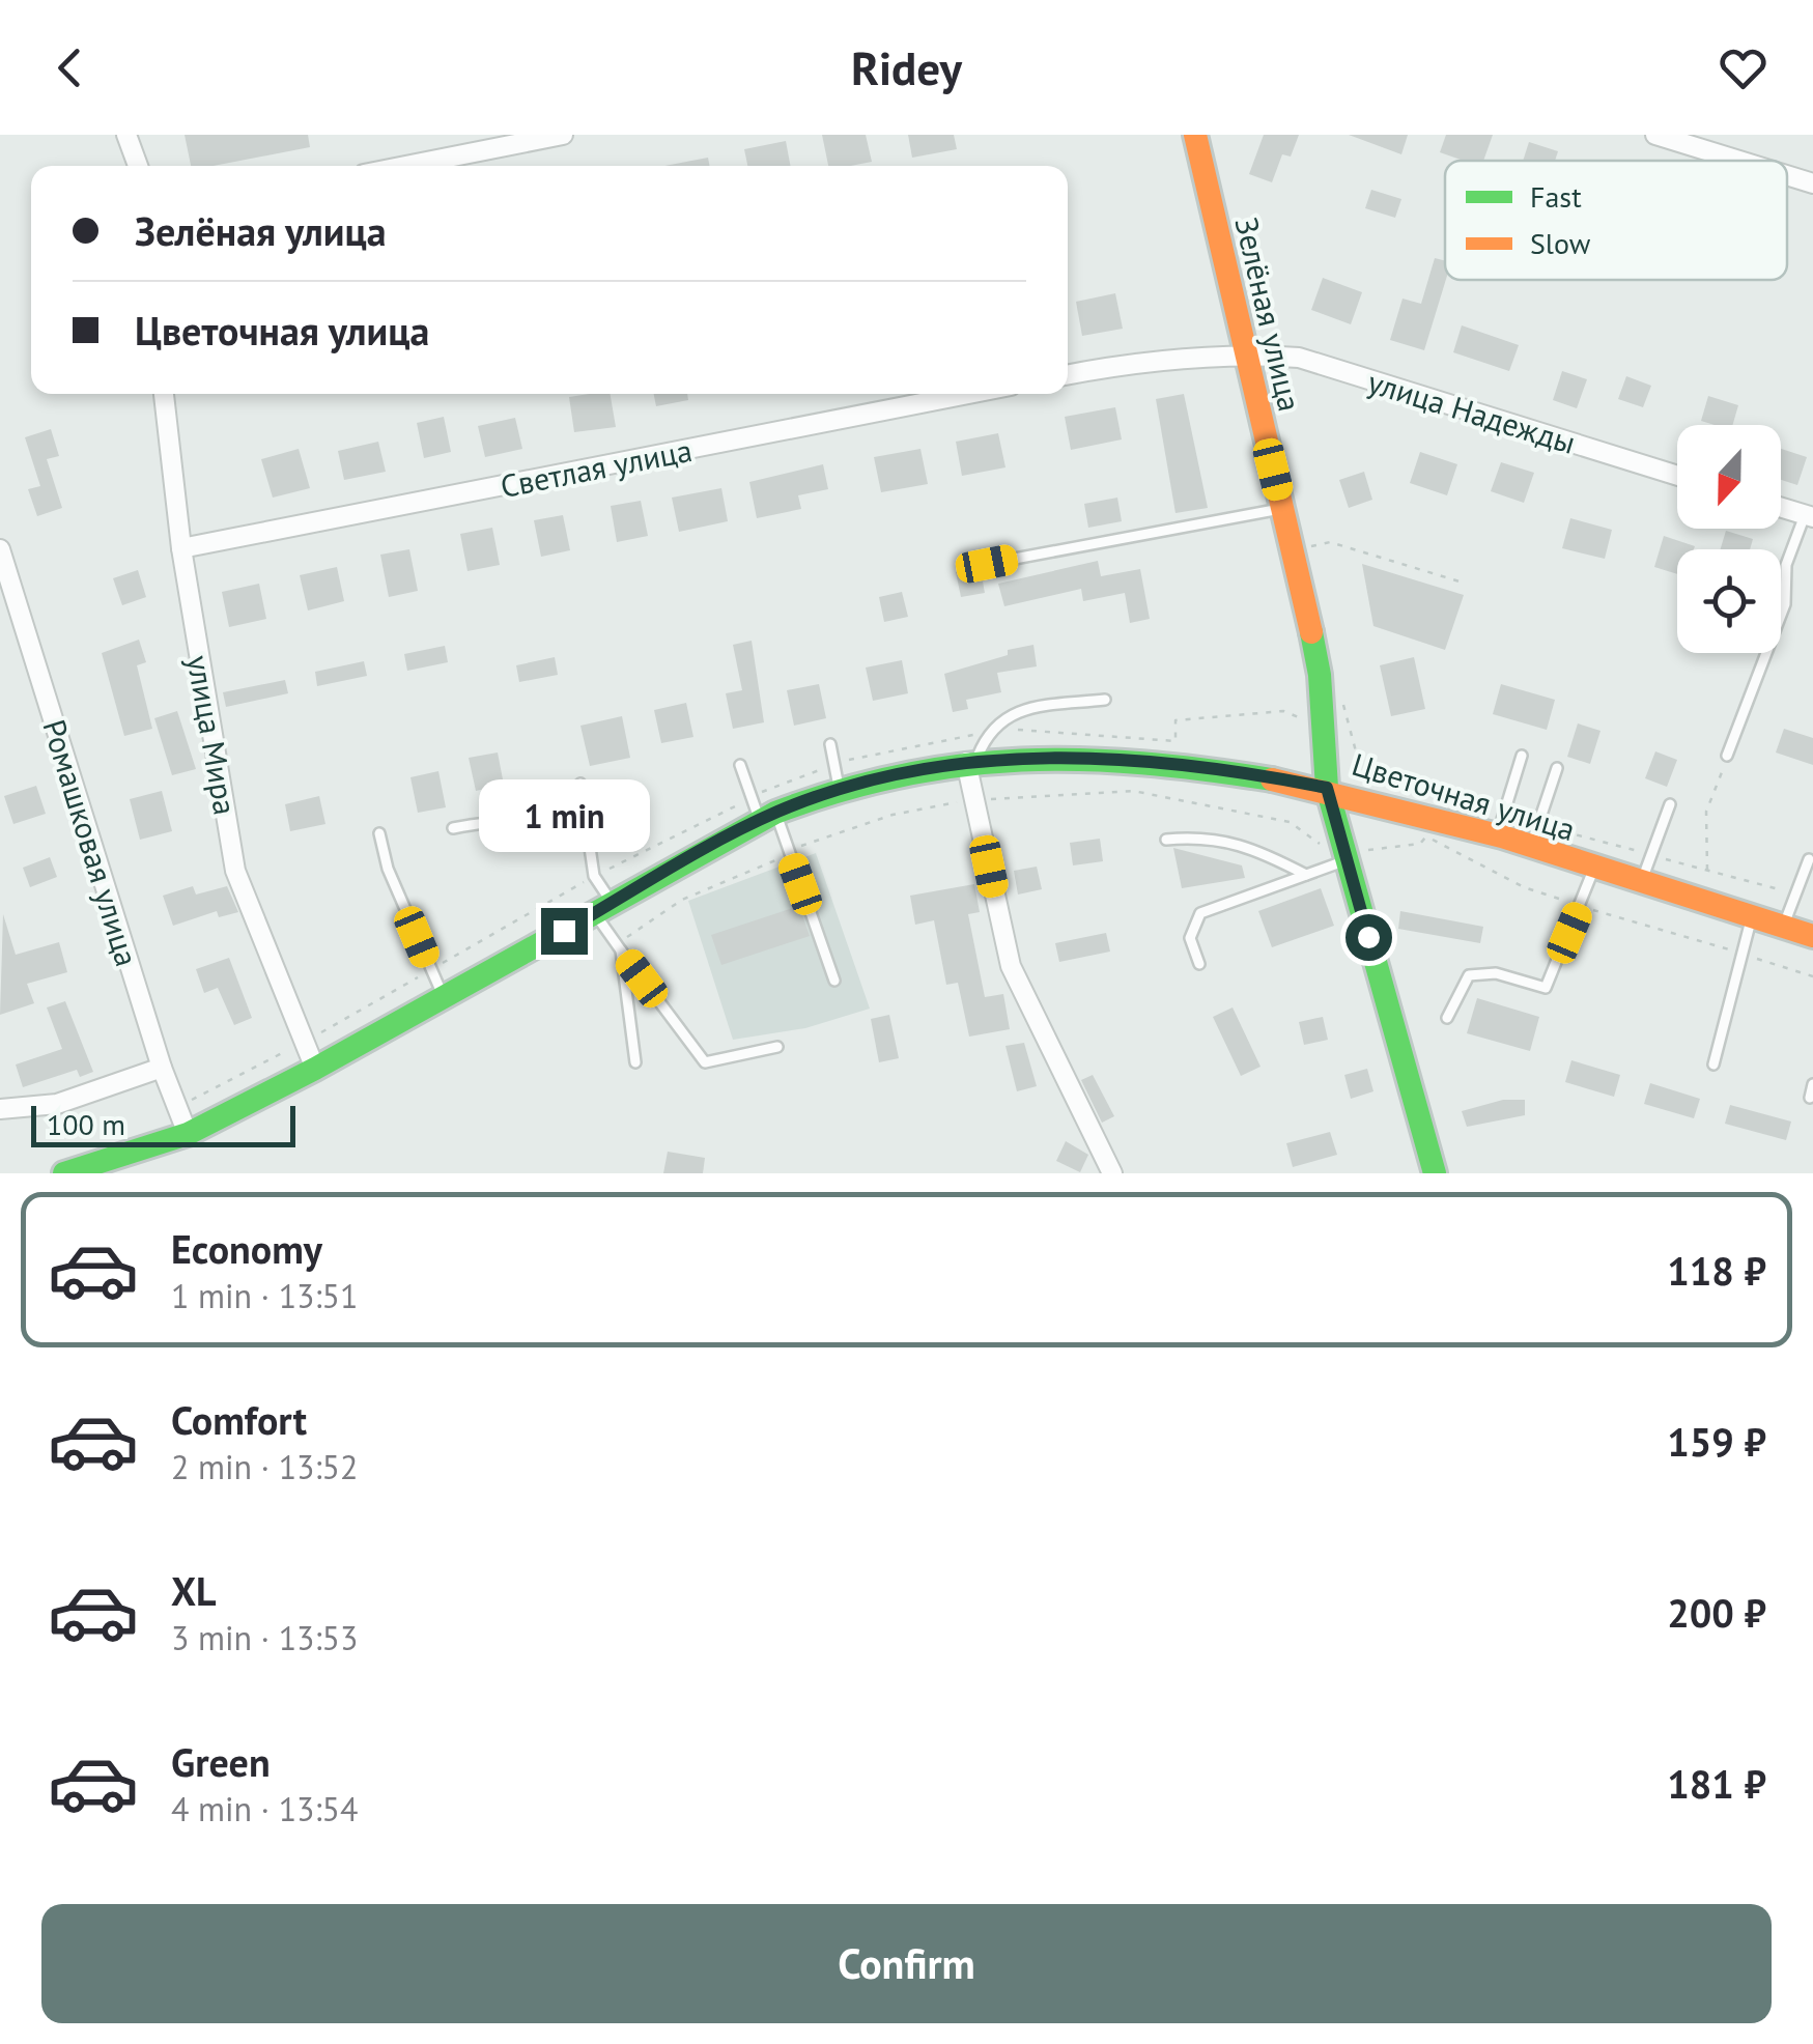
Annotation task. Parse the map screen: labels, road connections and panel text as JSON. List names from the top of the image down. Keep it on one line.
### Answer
{"streets":{"main road":["Зелёная улица","Цветочная улица"],"street":["улица Надежды","Светлая улица","улица Мира","Ромашковая улица"]},"crossings":[["Зелёная улица","улица Надежды"],["Зелёная улица","Цветочная улица"],["Светлая улица","улица Мира"],["улица Мира","Цветочная улица"],["Цветочная улица","Ромашковая улица"]],"legend":["Fast","Slow"],"scale_bar":"100 m","north":"bottom","page":{"header":"Ridey","banner":["Зелёная улица","Цветочная улица"],"bubble":"1 min","scale":"100 m","list":[{"name":"Economy","note":"1 min · 13:51","value":"118 ₽"},{"name":"Comfort","note":"2 min · 13:52","value":"159 ₽"},{"name":"XL","note":"3 min · 13:53","value":"200 ₽"},{"name":"Green","note":"4 min · 13:54","value":"181 ₽"}],"buttons":"Confirm"}}
